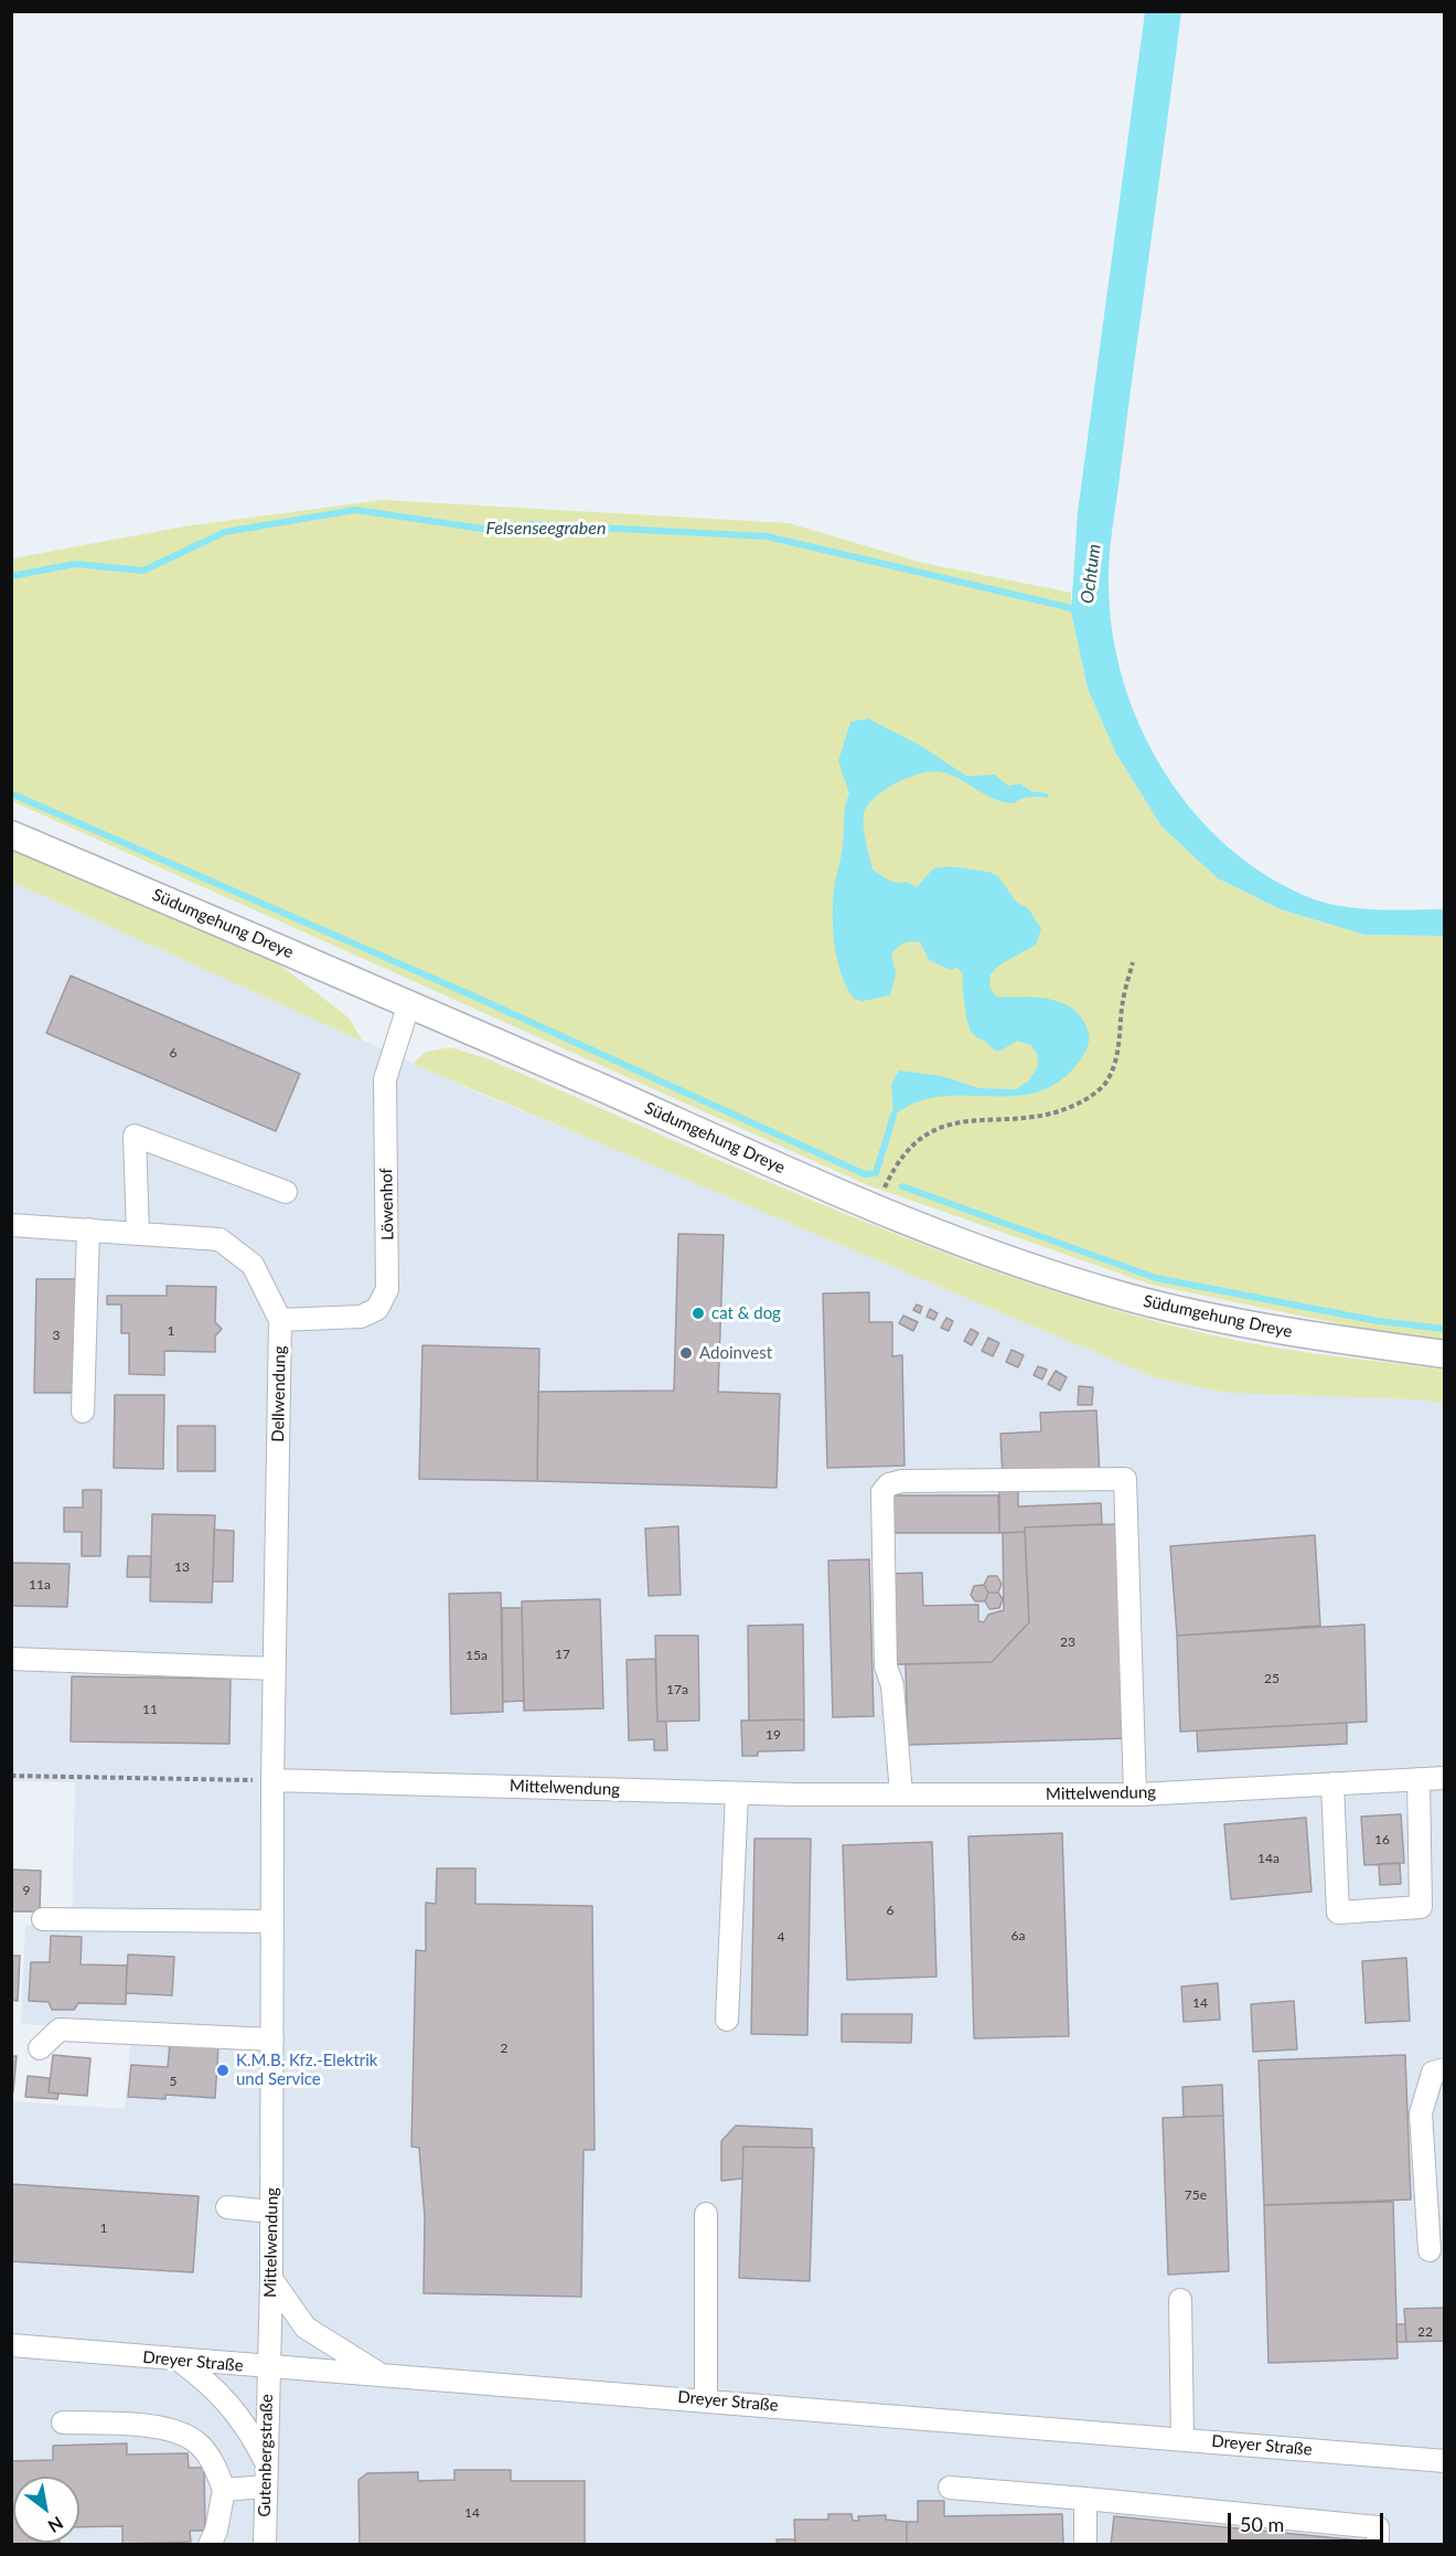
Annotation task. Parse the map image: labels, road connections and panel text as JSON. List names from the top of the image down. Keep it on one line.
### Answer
{"streets":{"main road":["Südumgehung Dreye"],"street":["Löwenhof","Dellwendung","Mittelwendung","Dreyer Straße","Gutenbergstraße"]},"crossings":[["Südumgehung Dreye","Löwenhof"],["Löwenhof","Dellwendung"],["Dellwendung","Mittelwendung"],["Mittelwendung","Dreyer Straße"],["Mittelwendung","Gutenbergstraße"],["Dreyer Straße","Gutenbergstraße"]],"water":["Felsenseegraben","Ochtum"],"places":["cat & dog","Adoinvest","K.M.B. Kfz.-Elektrik und Service"],"house_numbers":["6","1","3","13","11a","23","17","15a","25","17a","11","19","16","14a","9","6","6a","4","14","2","5","75e","1","22","14"],"scale_bar":"50 m","north":"bottom right"}
